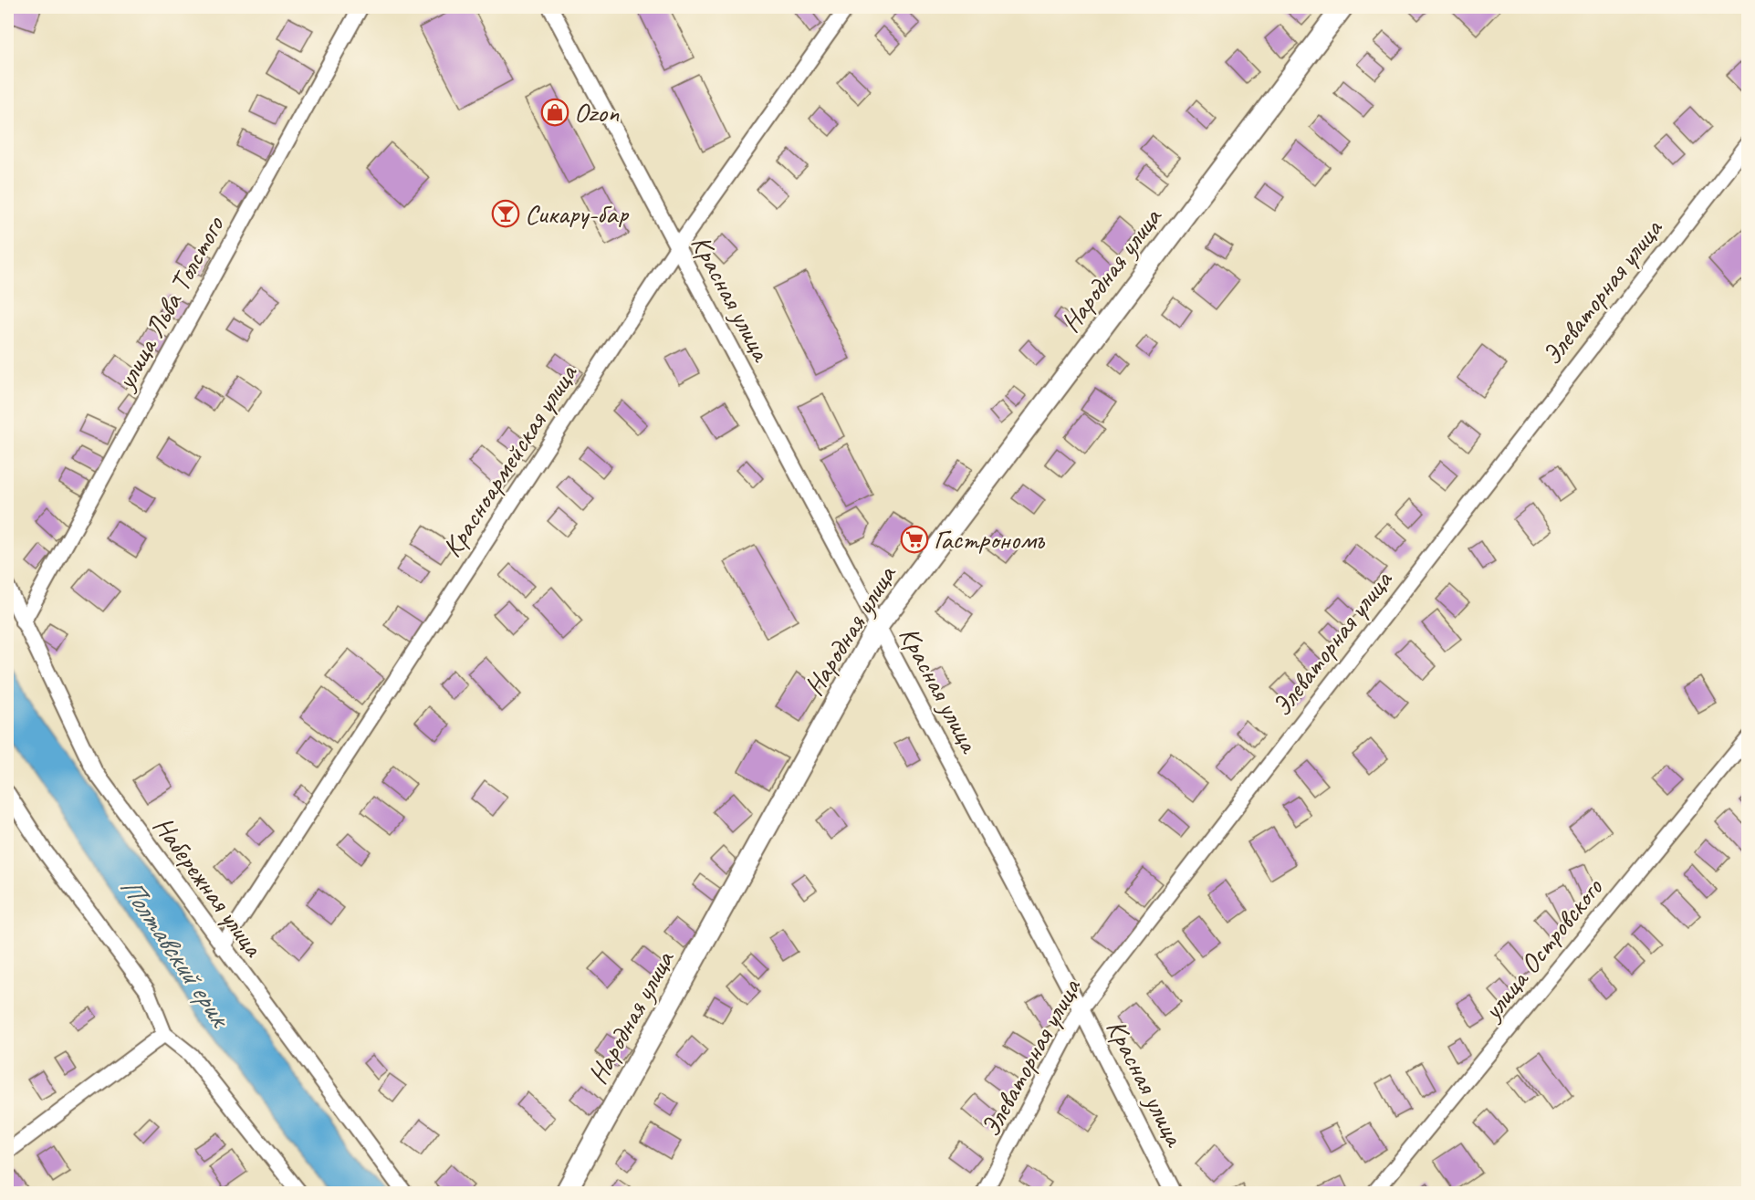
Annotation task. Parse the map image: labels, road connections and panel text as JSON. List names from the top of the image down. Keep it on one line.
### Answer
{"streets":{"main road":["Народная улица"],"street":["Элеваторная улица","Красная улица","улица Льва Толстого","Красноармейская улица","Набережная улица","улица Островского"]},"crossings":[["Народная улица","Красная улица"],["Элеваторная улица","Красная улица"],["Красная улица","Красноармейская улица"],["улица Льва Толстого","Набережная улица"],["Красноармейская улица","Набережная улица"]],"water":["Полтавский ерик"],"places":{"shop":["Ozon"],"bar":["Сикару-бар"],"supermarket":["Гастрономъ"]}}
